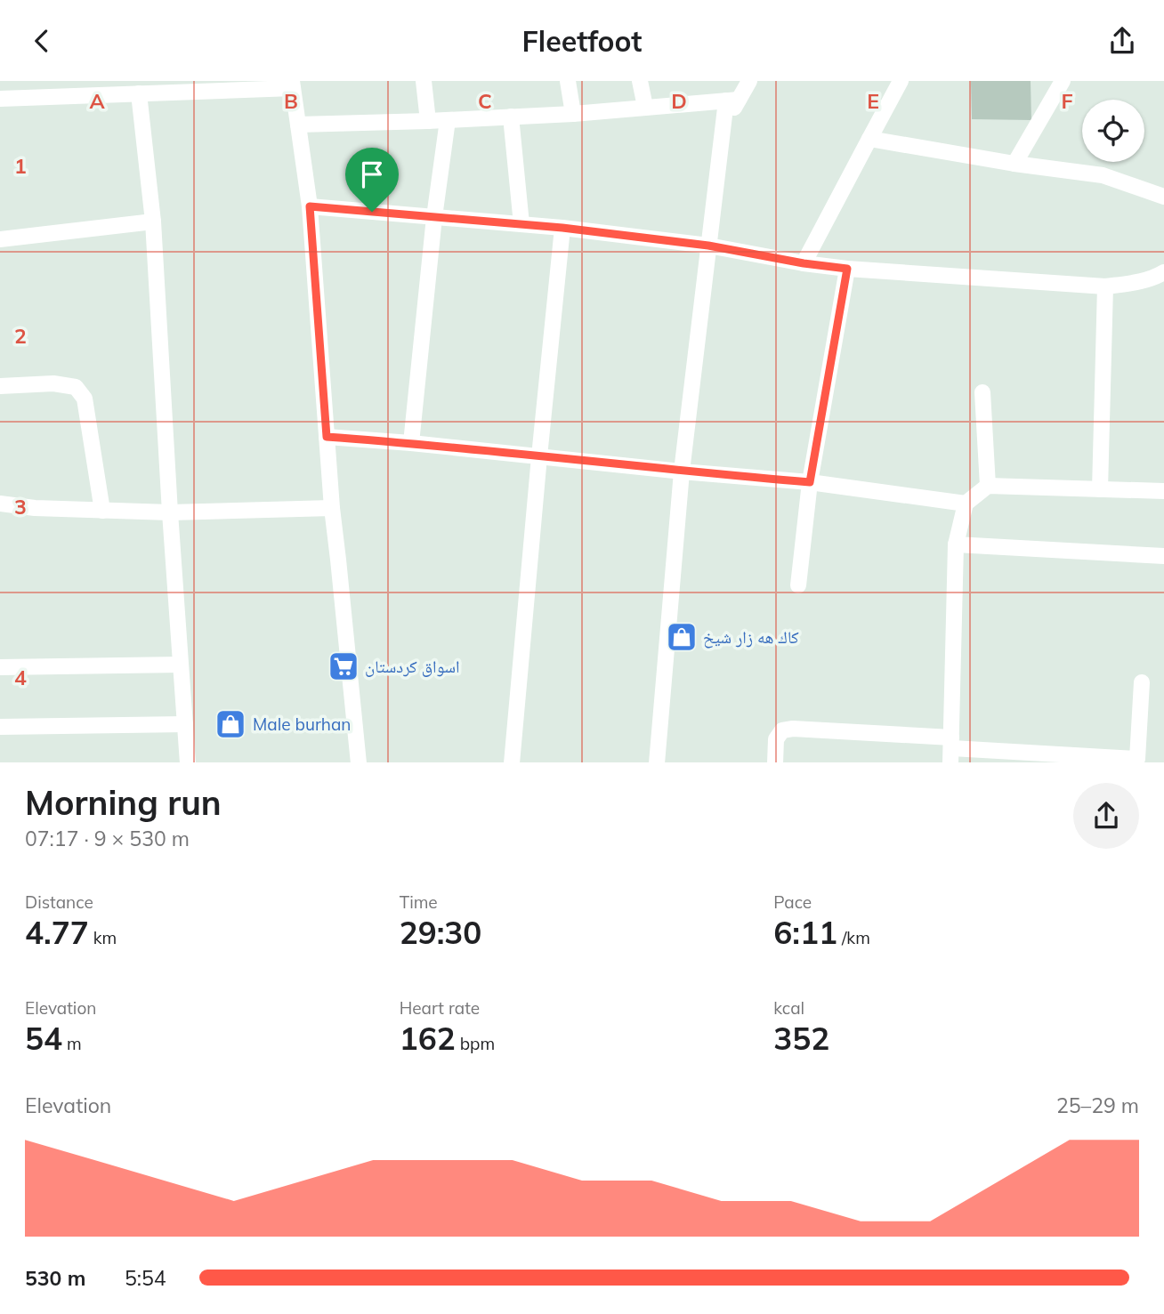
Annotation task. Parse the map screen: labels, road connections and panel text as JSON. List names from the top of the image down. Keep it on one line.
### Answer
{"places":{"shop":["كاك هه زار شيخ","Male burhan"],"supermarket":["اسواق كردستان"]},"page":{"header":"Fleetfoot","heading":["Morning run","07:17 · 9 × 530 m"],"stats":[["Distance","4.77 km"],["Time","29:30"],["Pace","6:11 /km"],["Elevation","54 m"],["Heart rate","162 bpm"],["kcal","352"]],"chart":["Elevation","25–29 m"],"list":[{"name":"530 m","note":"5:54"}]},"grid":{"columns":["A","B","C","D","E","F"],"rows":["1","2","3","4"]}}
